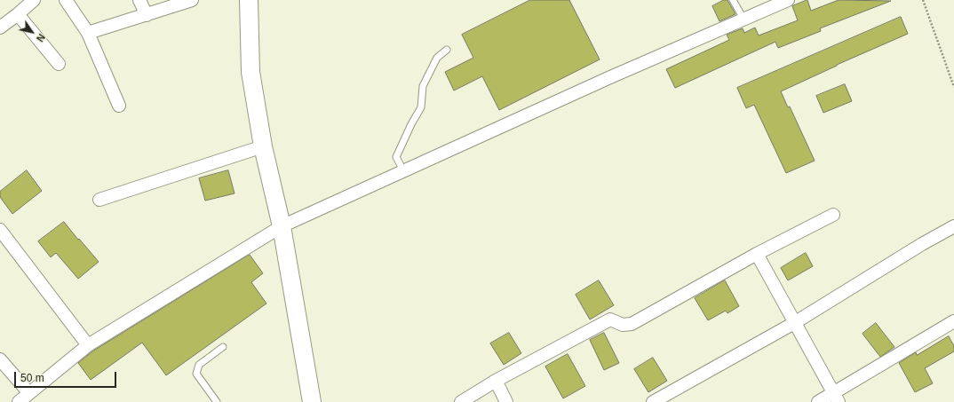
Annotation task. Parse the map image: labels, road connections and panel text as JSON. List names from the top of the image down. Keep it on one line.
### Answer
{"scale_bar":"50 m","north":"bottom right"}
